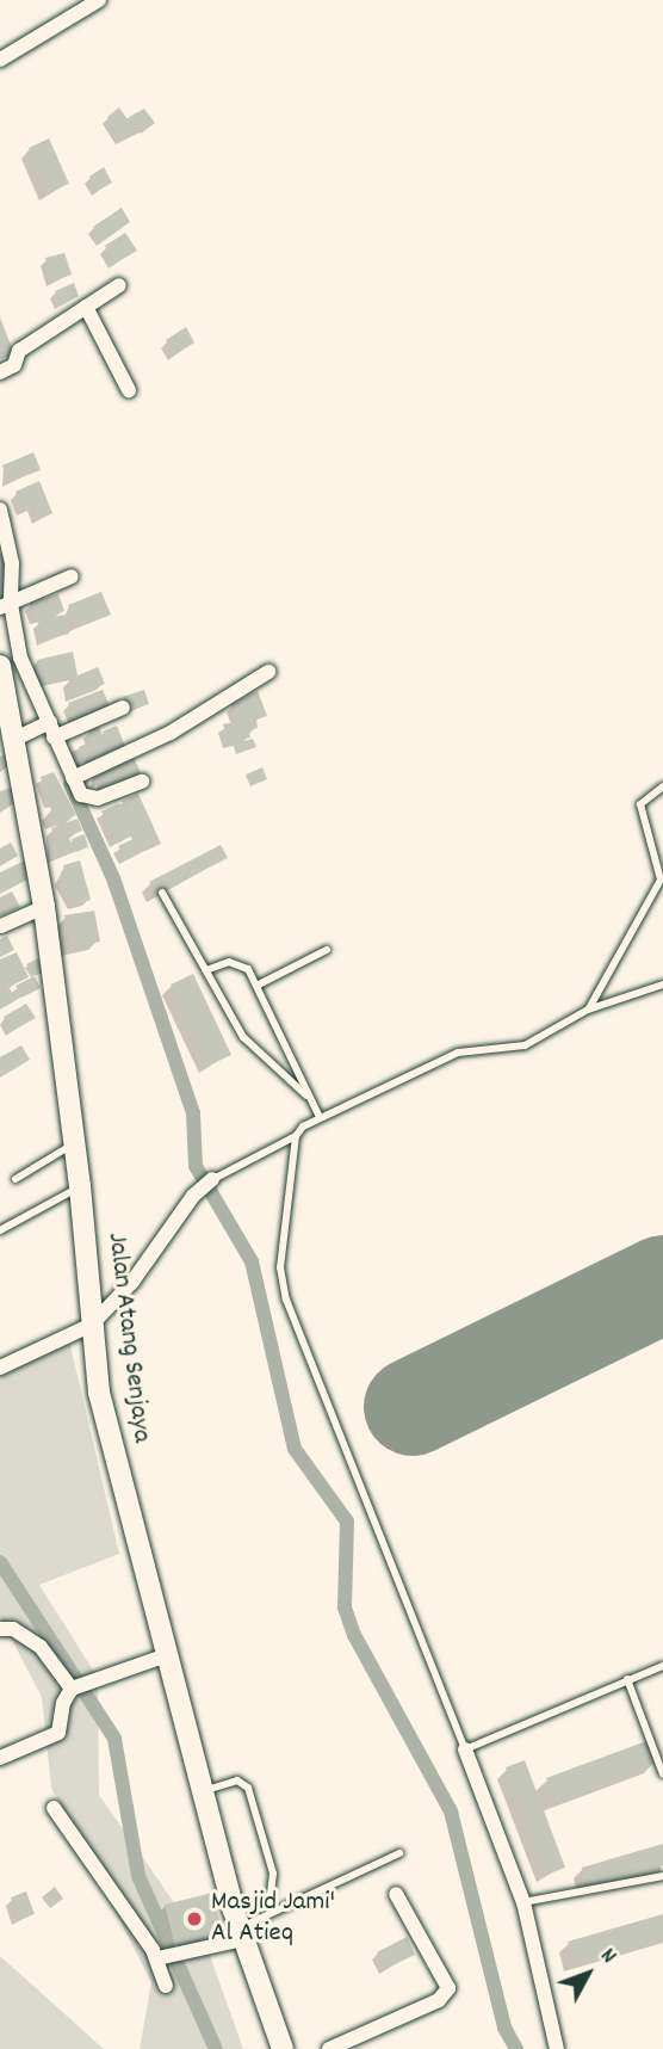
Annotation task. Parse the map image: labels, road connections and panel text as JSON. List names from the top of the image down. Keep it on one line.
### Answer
{"streets":{"main road":["Jalan Atang Senjaya"]},"places":["Masjid Jami' Al Atieq"],"north":"top right"}
